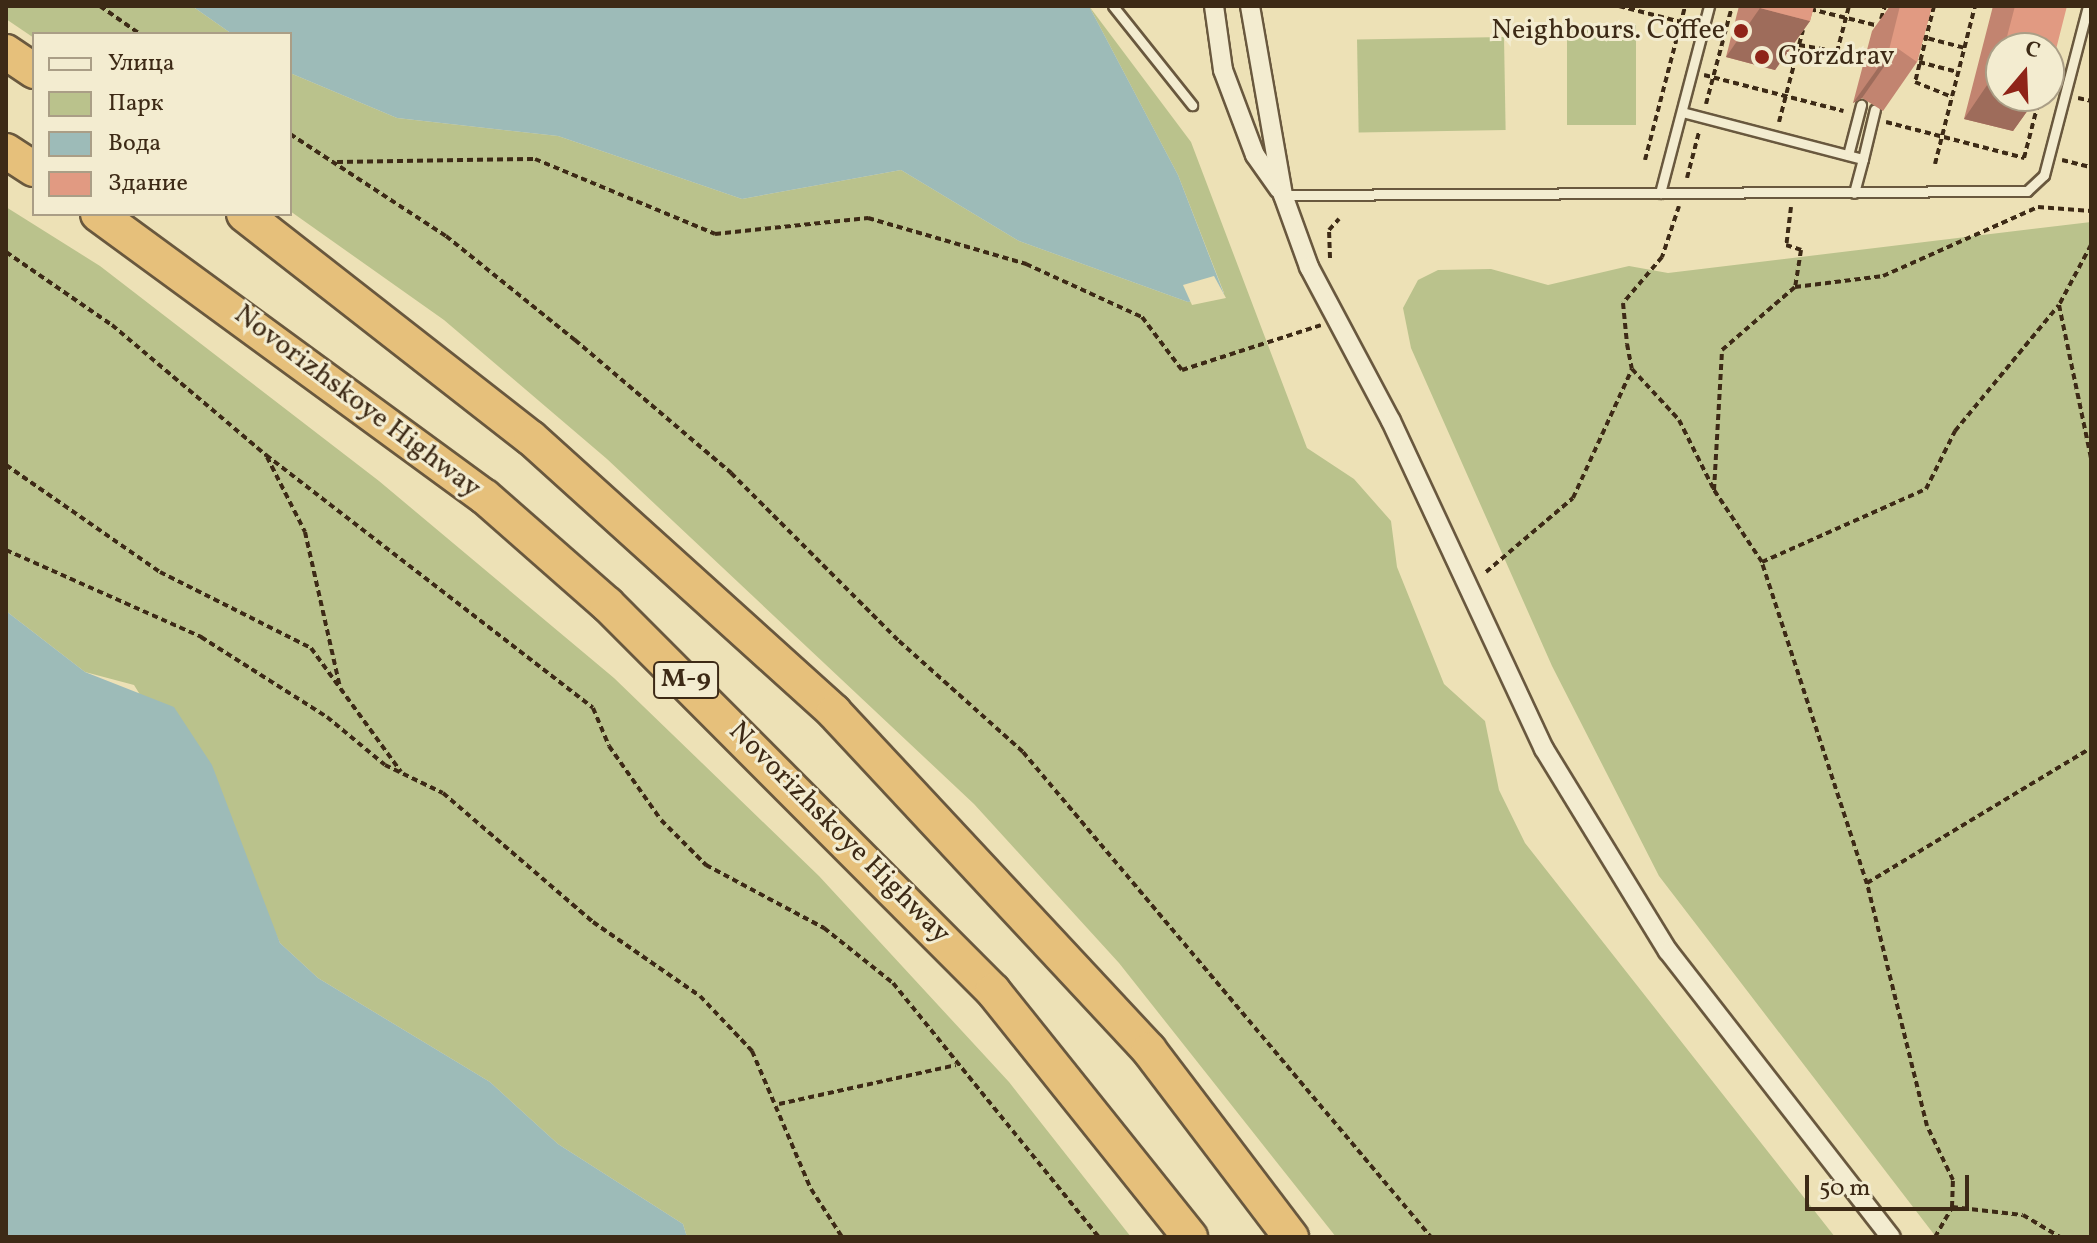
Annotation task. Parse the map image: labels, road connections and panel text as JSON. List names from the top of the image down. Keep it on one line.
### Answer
{"streets":{"highway":["Novorizhskoye Highway","М-9"]},"places":["Neighbours. Coffee","Gorzdrav"],"legend":["Улица","Парк","Вода","Здание"],"scale_bar":"50 m","north":"top"}
